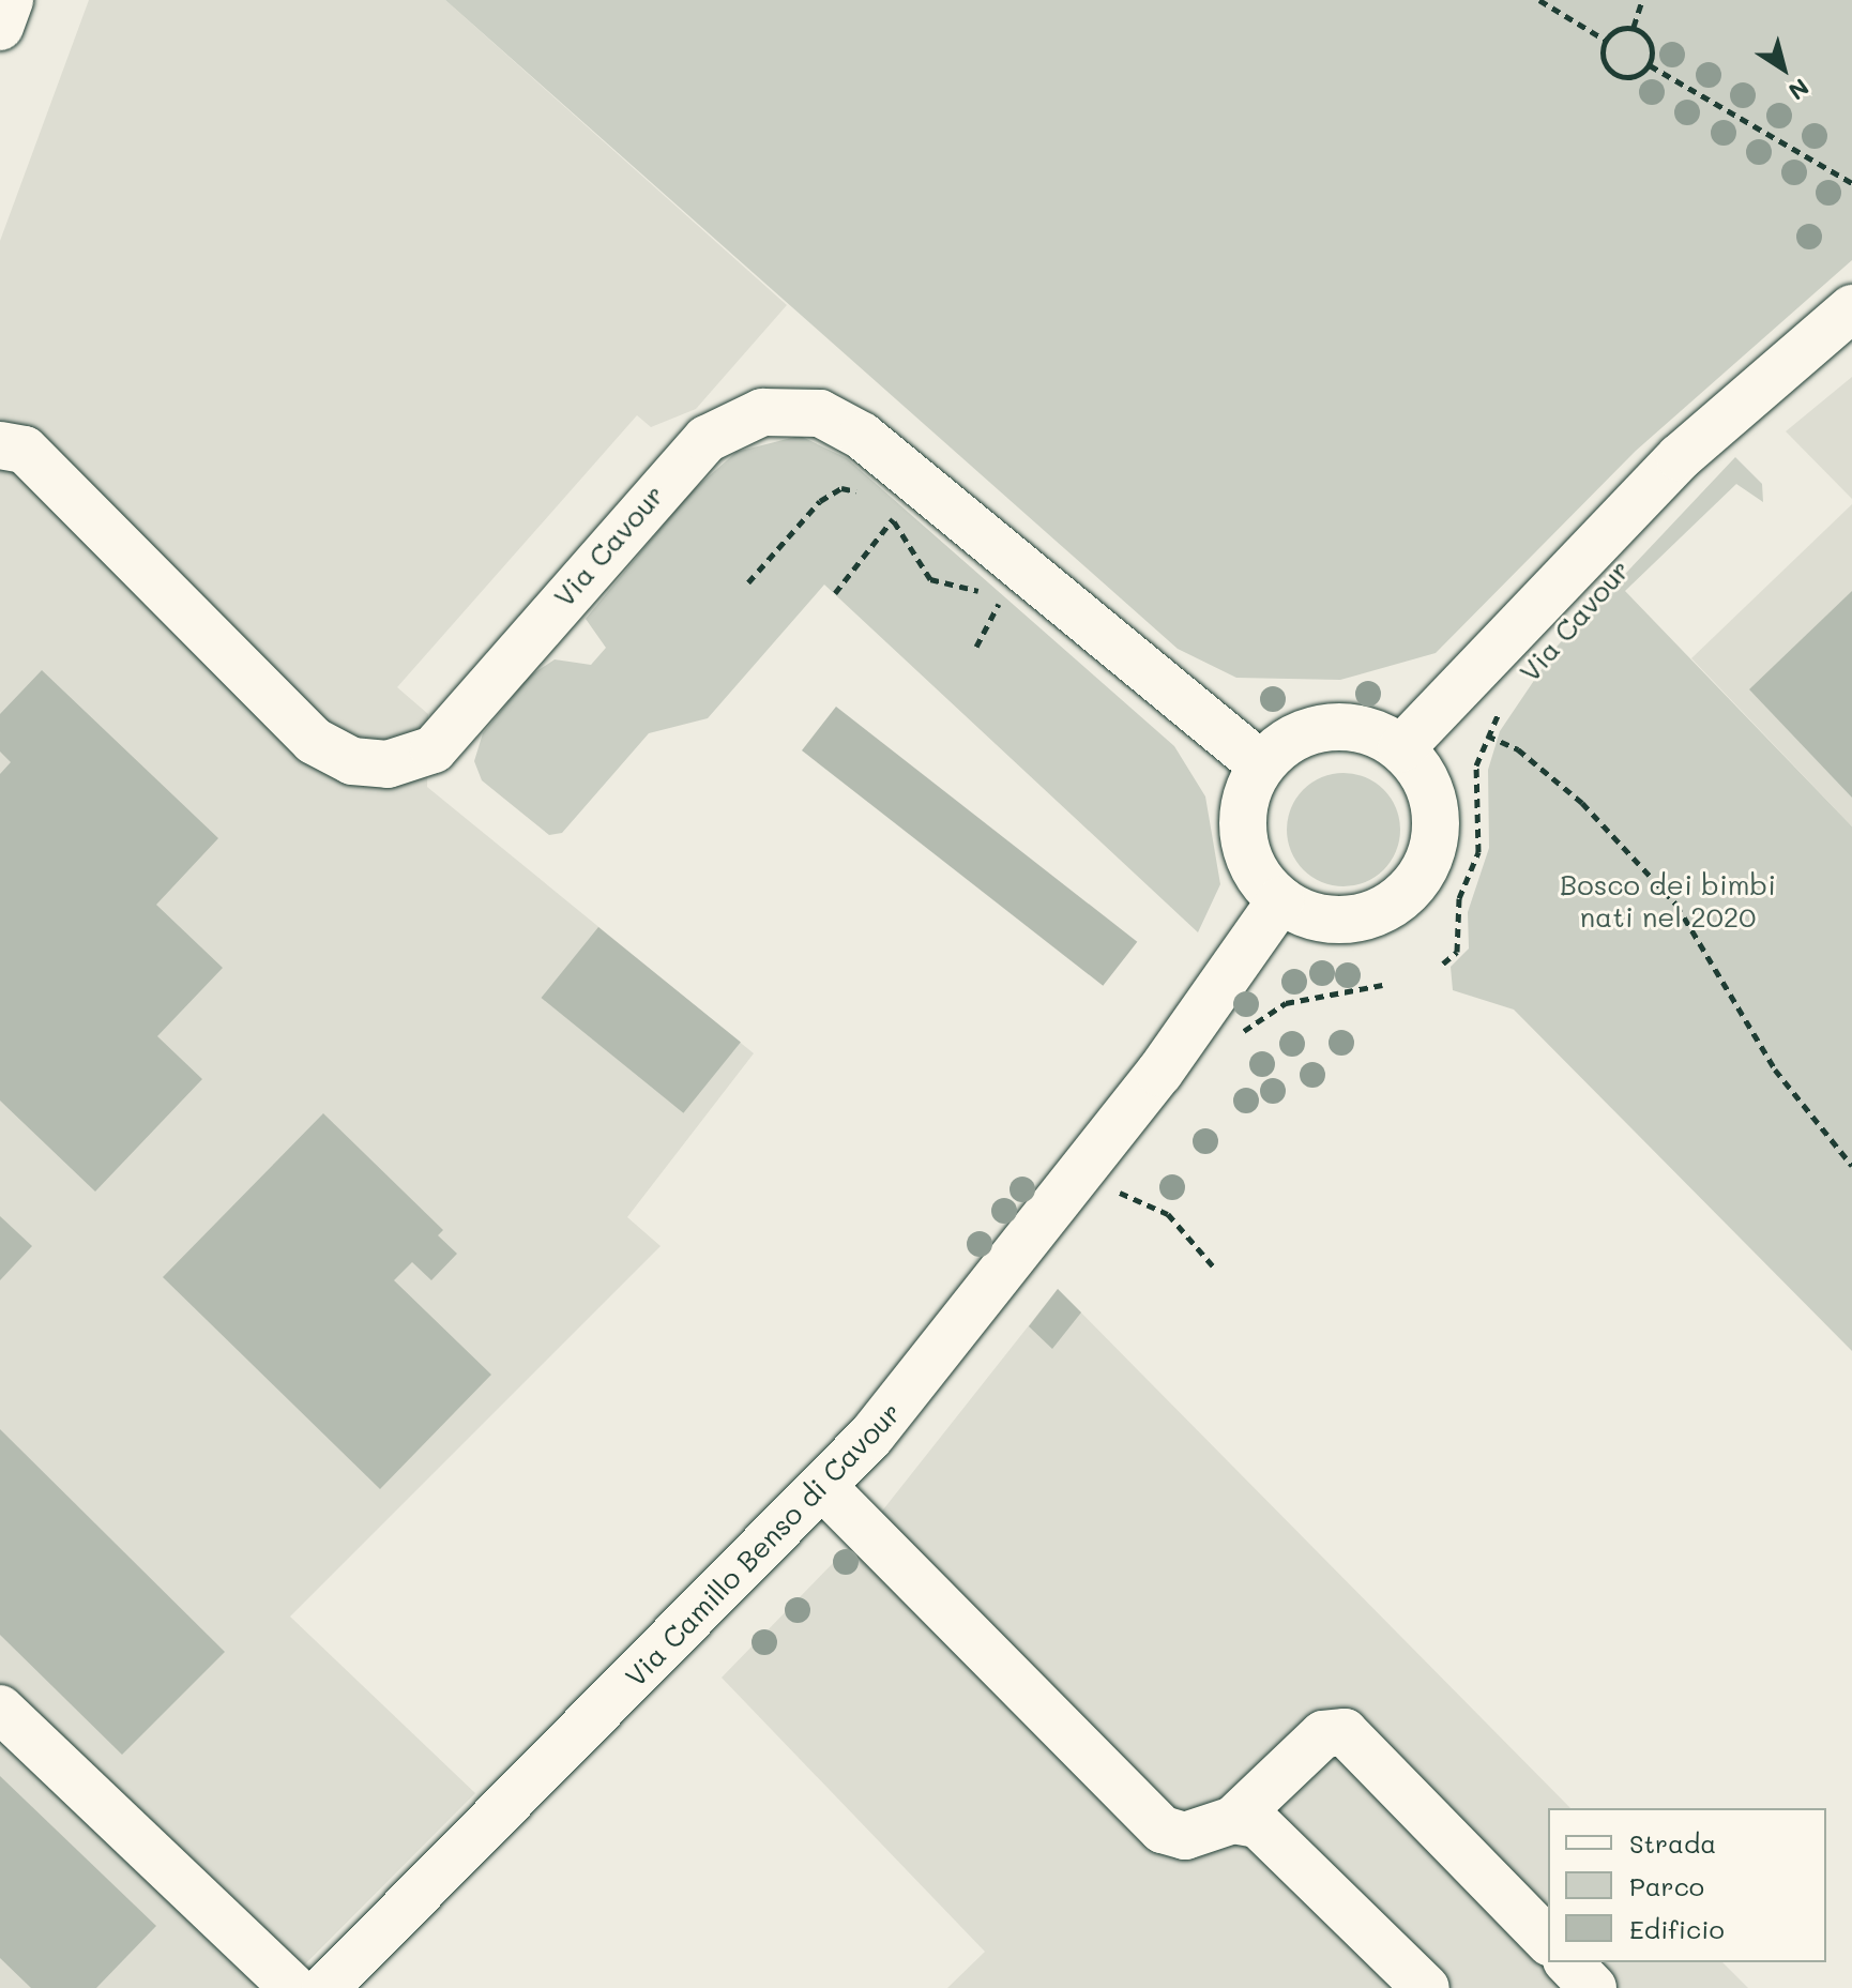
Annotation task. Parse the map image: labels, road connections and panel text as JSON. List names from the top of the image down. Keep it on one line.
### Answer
{"streets":{"main road":["Via Cavour","Via Camillo Benso di Cavour"]},"crossings":[["Via Cavour","Via Camillo Benso di Cavour"]],"parks":["Bosco dei bimbi nati nel 2020"],"legend":["Strada","Parco","Edificio"],"north":"bottom right"}
